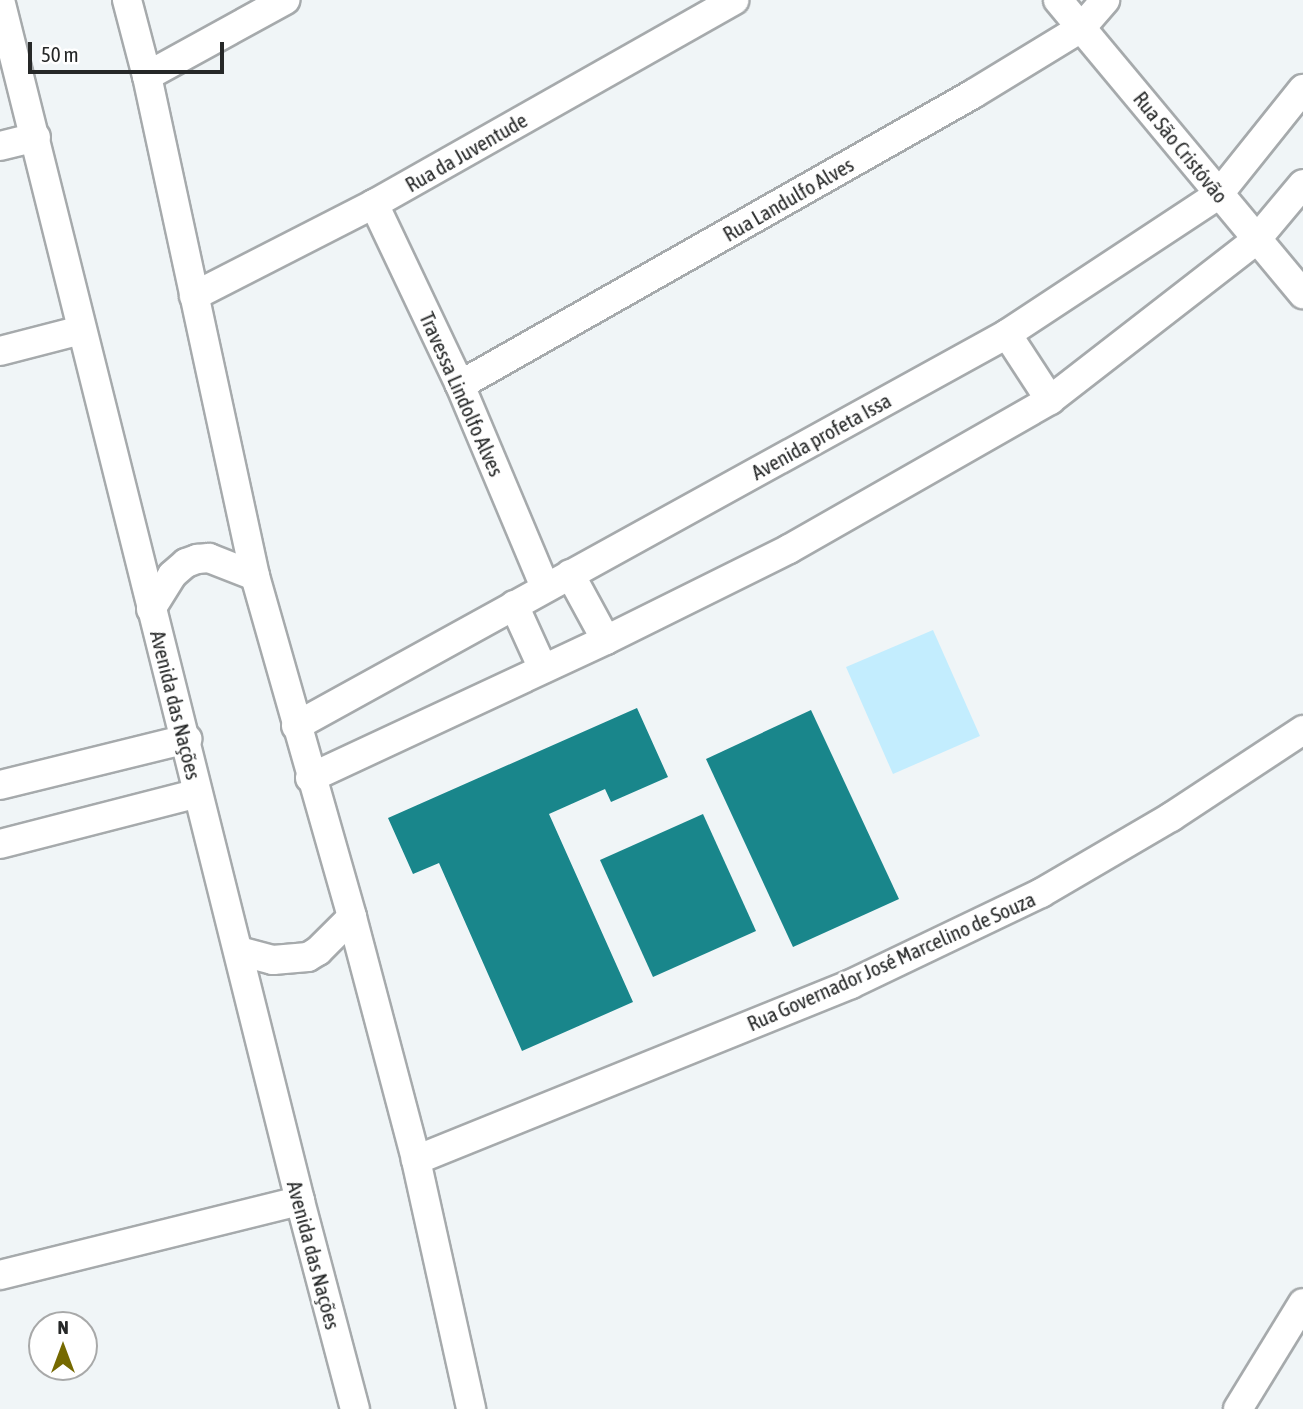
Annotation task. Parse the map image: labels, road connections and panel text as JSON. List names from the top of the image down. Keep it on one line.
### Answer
{"streets":{"street":["Rua São Cristóvão","Rua da Juventude","Rua Landulfo Alves","Travessa Lindolfo Alves","Avenida profeta Issa","Avenida das Nações","Rua Governador José Marcelino de Souza"]},"crossings":[["Rua São Cristóvão","Rua Landulfo Alves"],["Rua São Cristóvão","Avenida profeta Issa"],["Rua da Juventude","Travessa Lindolfo Alves"],["Rua Landulfo Alves","Travessa Lindolfo Alves"],["Travessa Lindolfo Alves","Avenida profeta Issa"]],"scale_bar":"50 m","north":"top"}
